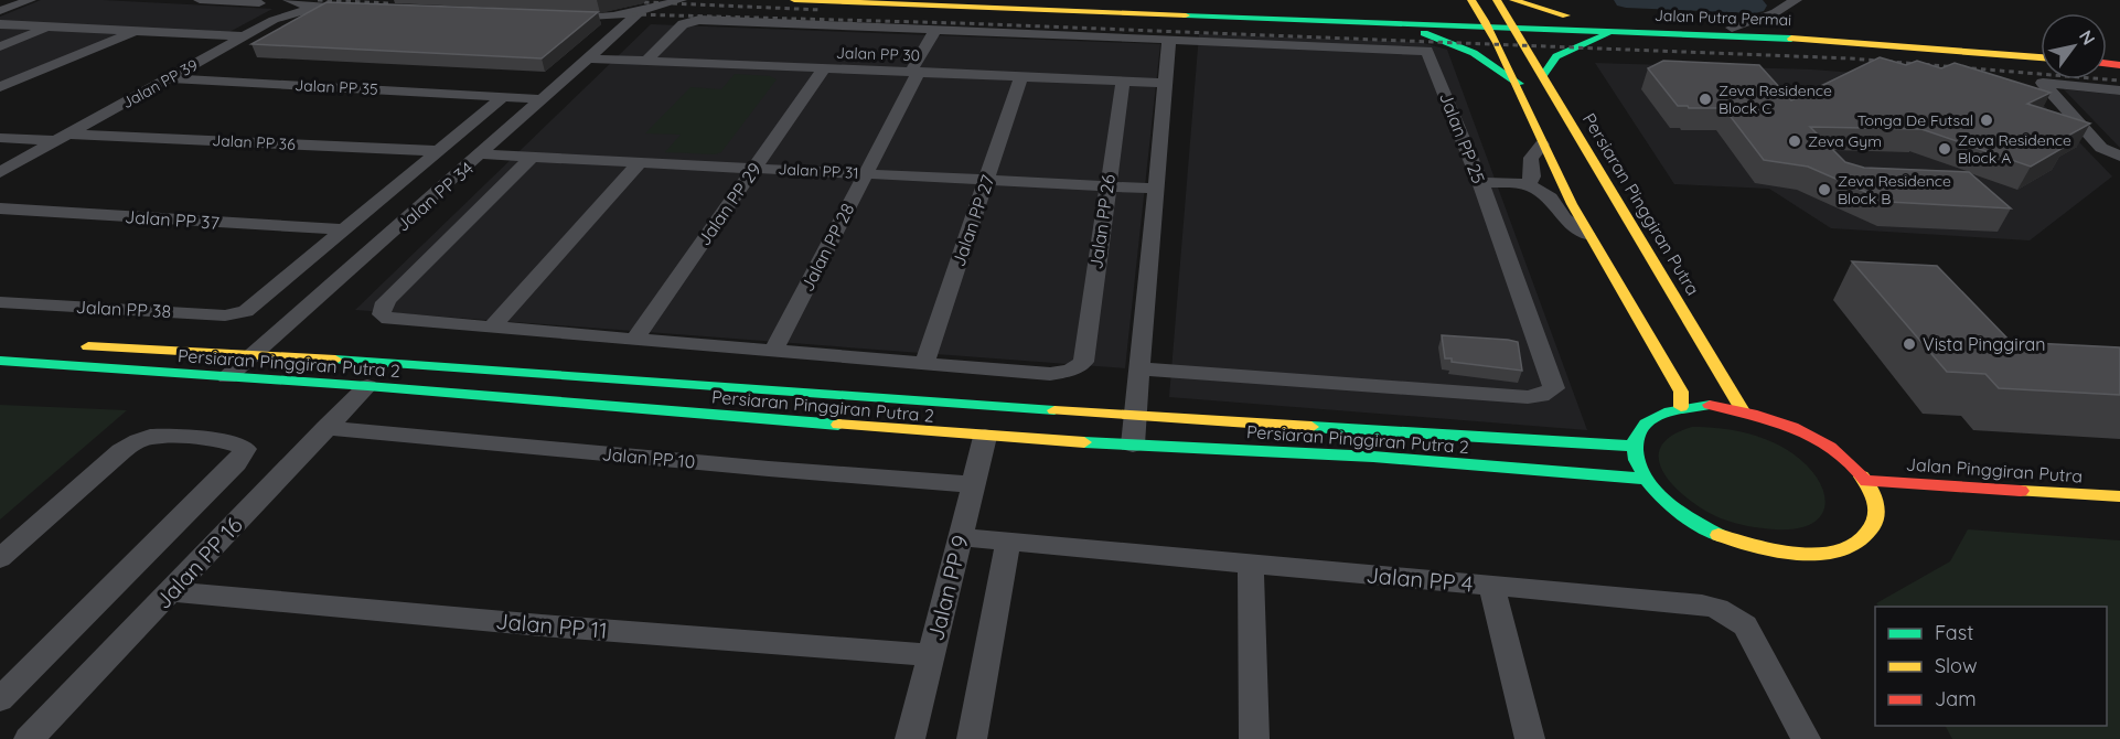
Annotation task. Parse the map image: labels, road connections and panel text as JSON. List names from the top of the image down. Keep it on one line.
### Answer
{"streets":{"street":["Jalan Putra Permai","Jalan PP 30","Jalan PP 39","Jalan PP 35","Jalan PP 25","Jalan PP 36","Jalan PP 31","Jalan PP 34","Jalan PP 29","Persiaran Pinggiran Putra","Jalan PP 37","Jalan PP 27","Jalan PP 26","Jalan PP 28","Jalan PP 38","Persiaran Pinggiran Putra 2","Jalan PP 10","Jalan Pinggiran Putra","Jalan PP 16","Jalan PP 4","Jalan PP 9","Jalan PP 11"]},"crossings":[["Jalan Putra Permai","Persiaran Pinggiran Putra"],["Jalan PP 30","Jalan PP 34"],["Jalan PP 30","Jalan PP 29"],["Jalan PP 30","Jalan PP 27"],["Jalan PP 30","Jalan PP 26"],["Jalan PP 30","Jalan PP 28"],["Jalan PP 39","Jalan PP 35"],["Jalan PP 39","Jalan PP 36"],["Jalan PP 35","Jalan PP 34"],["Jalan PP 31","Jalan PP 34"],["Jalan PP 31","Jalan PP 29"],["Jalan PP 31","Jalan PP 27"],["Jalan PP 31","Jalan PP 26"],["Jalan PP 31","Jalan PP 28"],["Jalan PP 34","Persiaran Pinggiran Putra 2"],["Jalan PP 37","Jalan PP 38"],["Jalan PP 27","Jalan PP 26"],["Persiaran Pinggiran Putra 2","Jalan PP 16"],["Persiaran Pinggiran Putra 2","Jalan PP 9"],["Jalan PP 10","Jalan PP 16"],["Jalan PP 10","Jalan PP 9"],["Jalan PP 16","Jalan PP 11"],["Jalan PP 4","Jalan PP 9"],["Jalan PP 9","Jalan PP 11"]],"places":["Zeva Residence Block C","Tonga De Futsal","Zeva Gym","Zeva Residence Block A","Zeva Residence Block B","Vista Pinggiran"],"legend":["Fast","Slow","Jam"],"north":"top right"}
